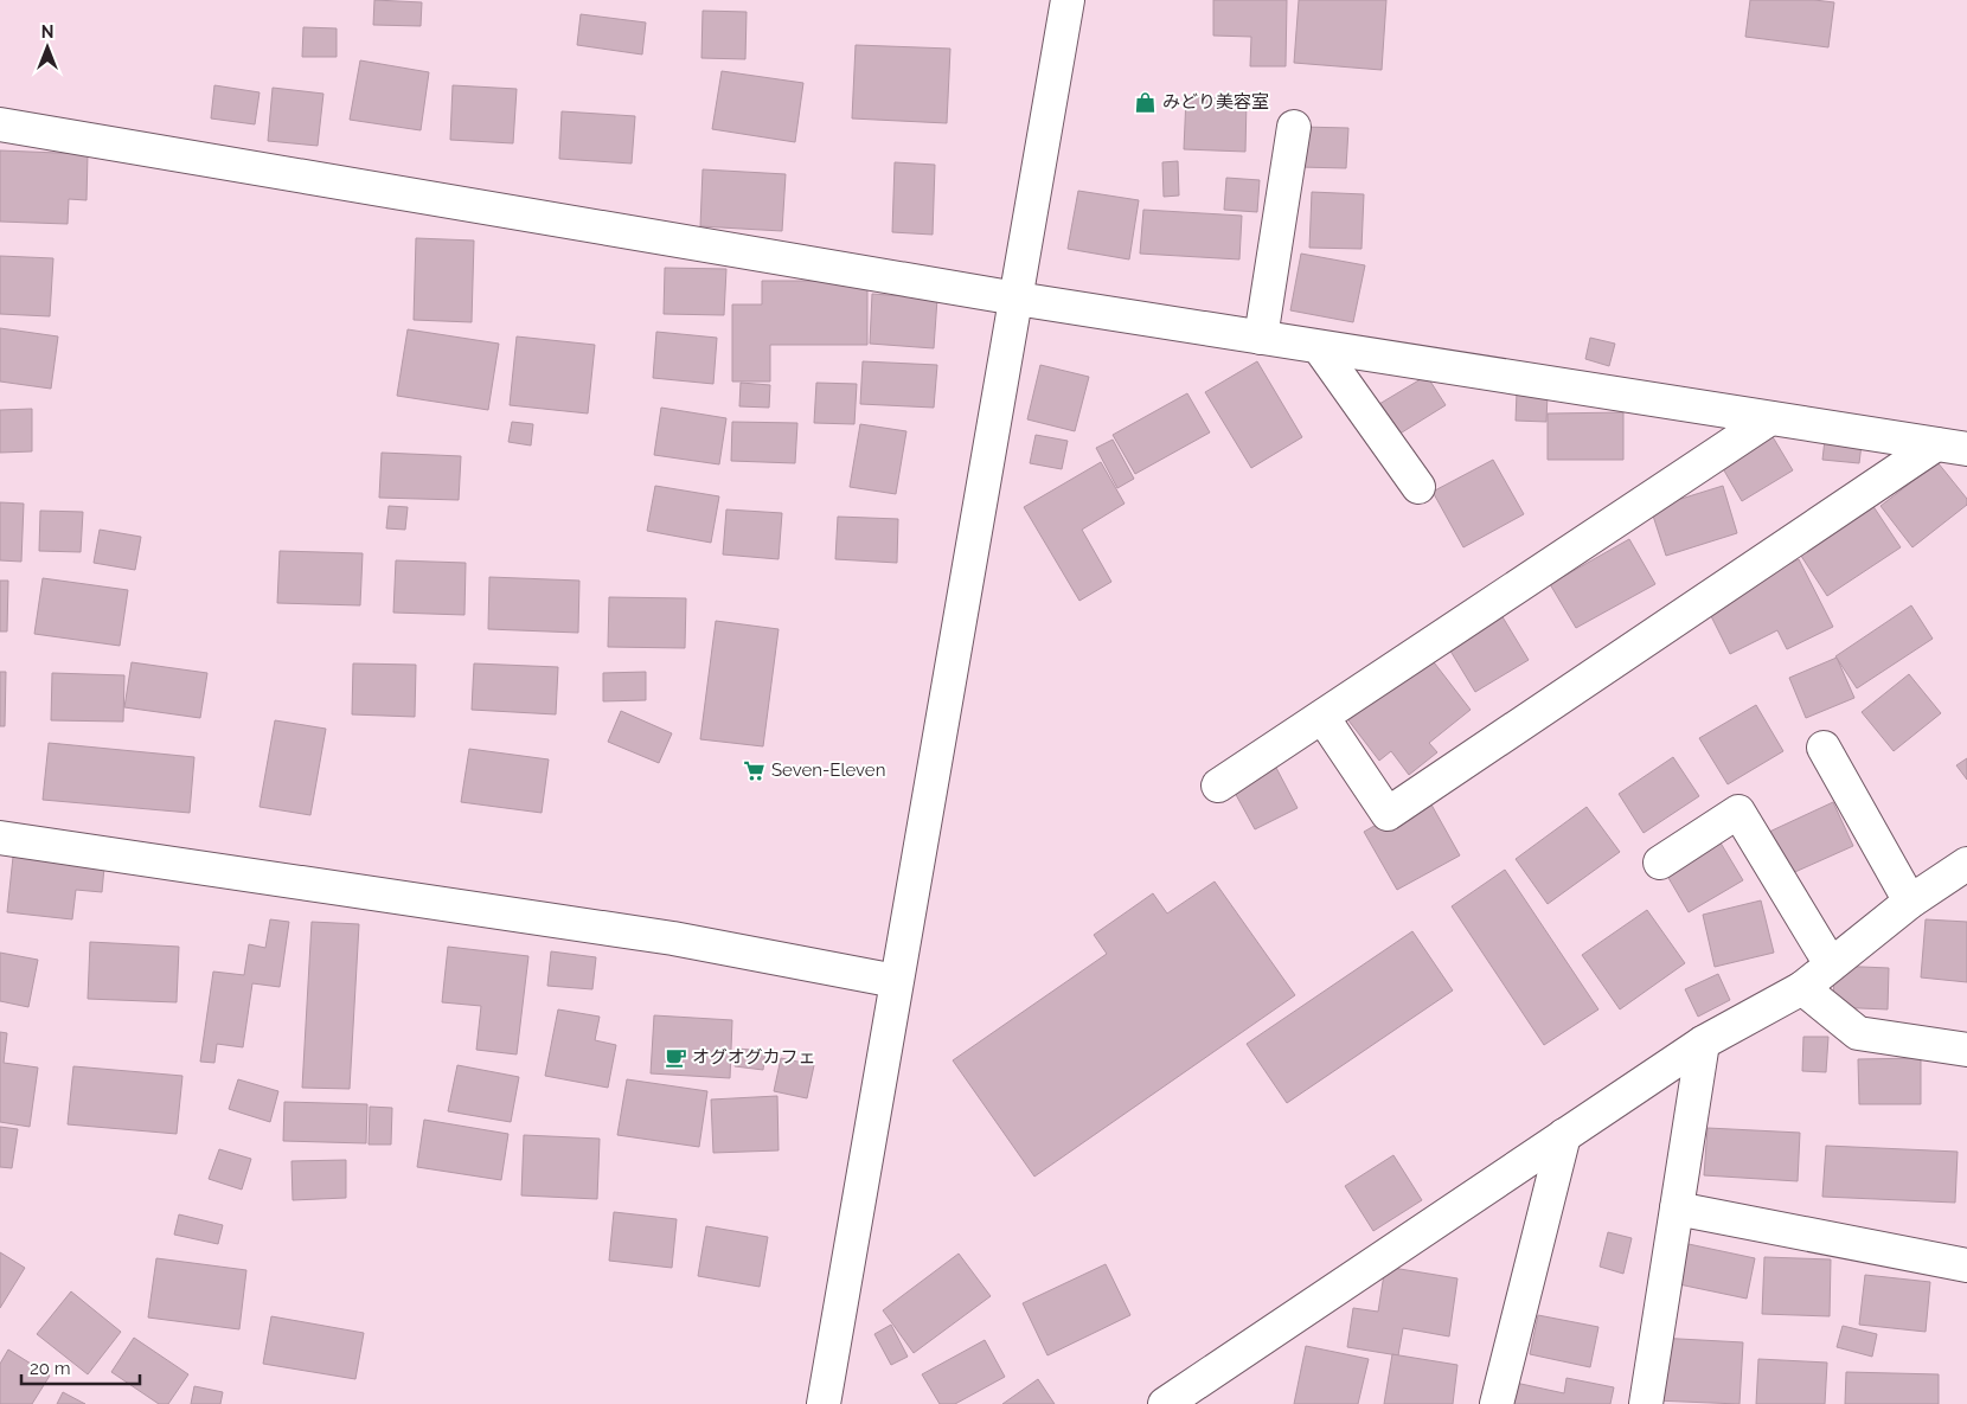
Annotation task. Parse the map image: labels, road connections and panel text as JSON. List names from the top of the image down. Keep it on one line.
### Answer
{"places":{"shop":["みどり美容室"],"supermarket":["Seven-Eleven"],"cafe":["オグオグカフェ"]},"scale_bar":"20 m","north":"top"}
